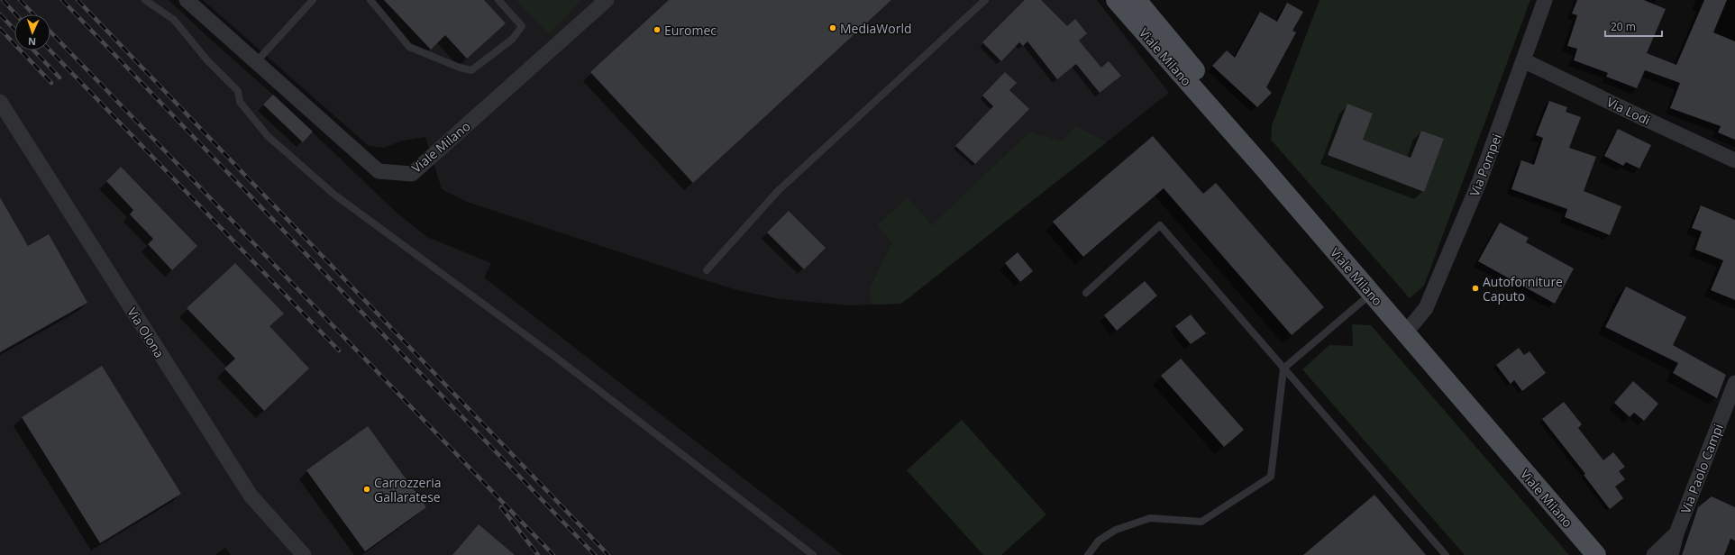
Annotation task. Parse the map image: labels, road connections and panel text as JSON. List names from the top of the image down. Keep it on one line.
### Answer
{"streets":{"main road":["Viale Milano"],"street":["Via Lodi","Via Pompei","Via Olona","Via Paolo Campi"]},"crossings":[["Viale Milano","Via Pompei"],["Via Lodi","Via Pompei"]],"places":["MediaWorld","Euromec","Autoforniture Caputo","Carrozzeria Gallaratese"],"scale_bar":"20 m","north":"bottom"}
